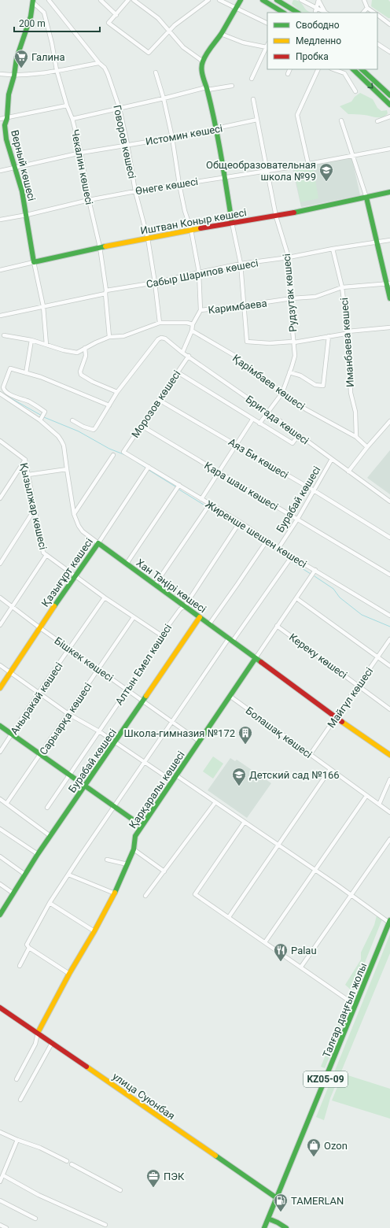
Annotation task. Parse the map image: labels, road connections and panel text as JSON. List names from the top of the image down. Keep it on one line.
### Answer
{"streets":{"street":["Истомин көшесі","Говоров көшесі","Верный көшесі","Чекалин көшесі","Өнеге көшесі","Иштван Коныр көшесі","Сабыр Шарипов көшесі","Рудзутак көшесі","Каримбаева","Иманбаева көшесі","Қарімбаев көшесі","Морозов көшесі","Бригада көшесі","Аяз Би көшесі","Қара шаш көшесі","Бурабай көшесі","Қызылжар көшесі","Жиренше шешен көшесі","Қазығұрт көшесі","Хан Тәңірі көшесі","Кереку көшесі","Бішкек көшесі","Алтын Емел көшесі","Майгүл көшесі","Аныракай көшесі","Сарыарқа көшесі","Болашақ көшесі","Қарқаралы көшесі","Талғар даңғыл жолы","KZ05-09","улица Суюнбая"]},"crossings":[["Истомин көшесі","Говоров көшесі"],["Истомин көшесі","Верный көшесі"],["Истомин көшесі","Чекалин көшесі"],["Истомин көшесі","Рудзутак көшесі"],["Говоров көшесі","Өнеге көшесі"],["Говоров көшесі","Иштван Коныр көшесі"],["Говоров көшесі","Сабыр Шарипов көшесі"],["Верный көшесі","Чекалин көшесі"],["Верный көшесі","Өнеге көшесі"],["Верный көшесі","Иштван Коныр көшесі"],["Чекалин көшесі","Өнеге көшесі"],["Чекалин көшесі","Иштван Коныр көшесі"],["Чекалин көшесі","Сабыр Шарипов көшесі"],["Өнеге көшесі","Рудзутак көшесі"],["Иштван Коныр көшесі","Рудзутак көшесі"],["Сабыр Шарипов көшесі","Рудзутак көшесі"],["Сабыр Шарипов көшесі","Иманбаева көшесі"],["Рудзутак көшесі","Каримбаева"],["Рудзутак көшесі","Қарімбаев көшесі"],["Рудзутак көшесі","Бригада көшесі"],["Каримбаева","Иманбаева көшесі"],["Иманбаева көшесі","Қарімбаев көшесі"],["Морозов көшесі","Бригада көшесі"],["Морозов көшесі","Аяз Би көшесі"],["Морозов көшесі","Қара шаш көшесі"],["Морозов көшесі","Жиренше шешен көшесі"],["Бригада көшесі","Бурабай көшесі"],["Аяз Би көшесі","Бурабай көшесі"],["Қара шаш көшесі","Бурабай көшесі"],["Бурабай көшесі","Жиренше шешен көшесі"],["Бурабай көшесі","Хан Тәңірі көшесі"],["Бурабай көшесі","Бішкек көшесі"],["Қызылжар көшесі","Қазығұрт көшесі"],["Қызылжар көшесі","Алтын Емел көшесі"],["Қызылжар көшесі","Аныракай көшесі"],["Қызылжар көшесі","Сарыарқа көшесі"],["Жиренше шешен көшесі","Қазығұрт көшесі"],["Жиренше шешен көшесі","Алтын Емел көшесі"],["Жиренше шешен көшесі","Қарқаралы көшесі"],["Қазығұрт көшесі","Хан Тәңірі көшесі"],["Қазығұрт көшесі","Бішкек көшесі"],["Хан Тәңірі көшесі","Алтын Емел көшесі"],["Хан Тәңірі көшесі","Майгүл көшесі"],["Хан Тәңірі көшесі","Қарқаралы көшесі"],["Кереку көшесі","Майгүл көшесі"],["Кереку көшесі","Қарқаралы көшесі"],["Бішкек көшесі","Алтын Емел көшесі"],["Бішкек көшесі","Аныракай көшесі"],["Бішкек көшесі","Сарыарқа көшесі"],["Бішкек көшесі","Қарқаралы көшесі"],["Майгүл көшесі","Болашақ көшесі"],["Болашақ көшесі","Қарқаралы көшесі"],["Қарқаралы көшесі","улица Суюнбая"],["Талғар даңғыл жолы","улица Суюнбая"]],"places":{"supermarket":["Галина"],"school or university":["Общеобразовательная школа №99","Детский сад №166"],"building":["Школа-гимназия №172"],"restaurant":["Palau"],"shop":["Ozon"],"office":["ПЭК"],"fuel station":["TAMERLAN"]},"legend":["Свободно","Медленно","Пробка"],"scale_bar":"200 m"}
